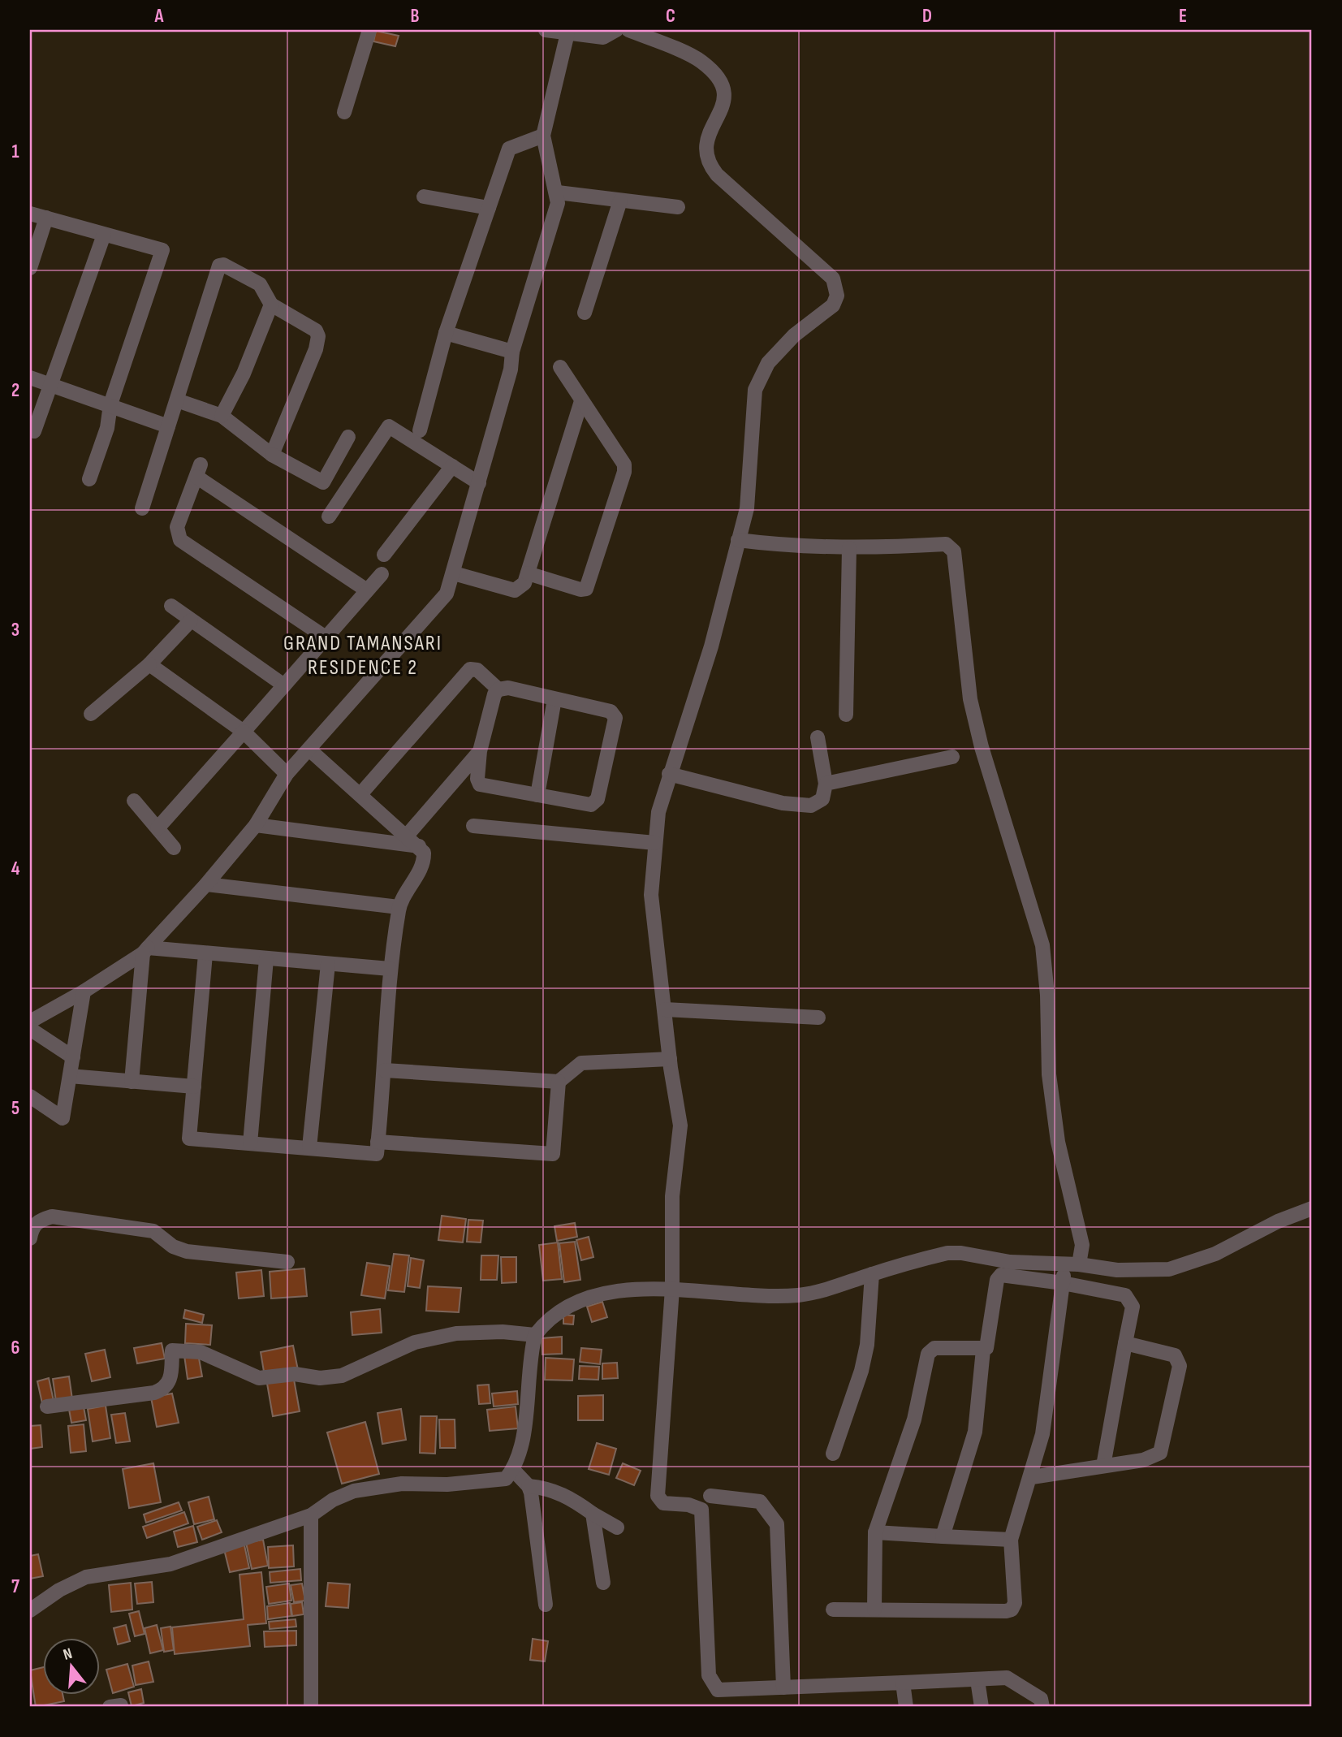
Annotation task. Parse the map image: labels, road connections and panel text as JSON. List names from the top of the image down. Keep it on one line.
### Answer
{"districts":["GRAND TAMANSARI RESIDENCE 2"],"north":"top","grid":{"columns":["A","B","C","D","E"],"rows":["1","2","3","4","5","6","7"]}}
